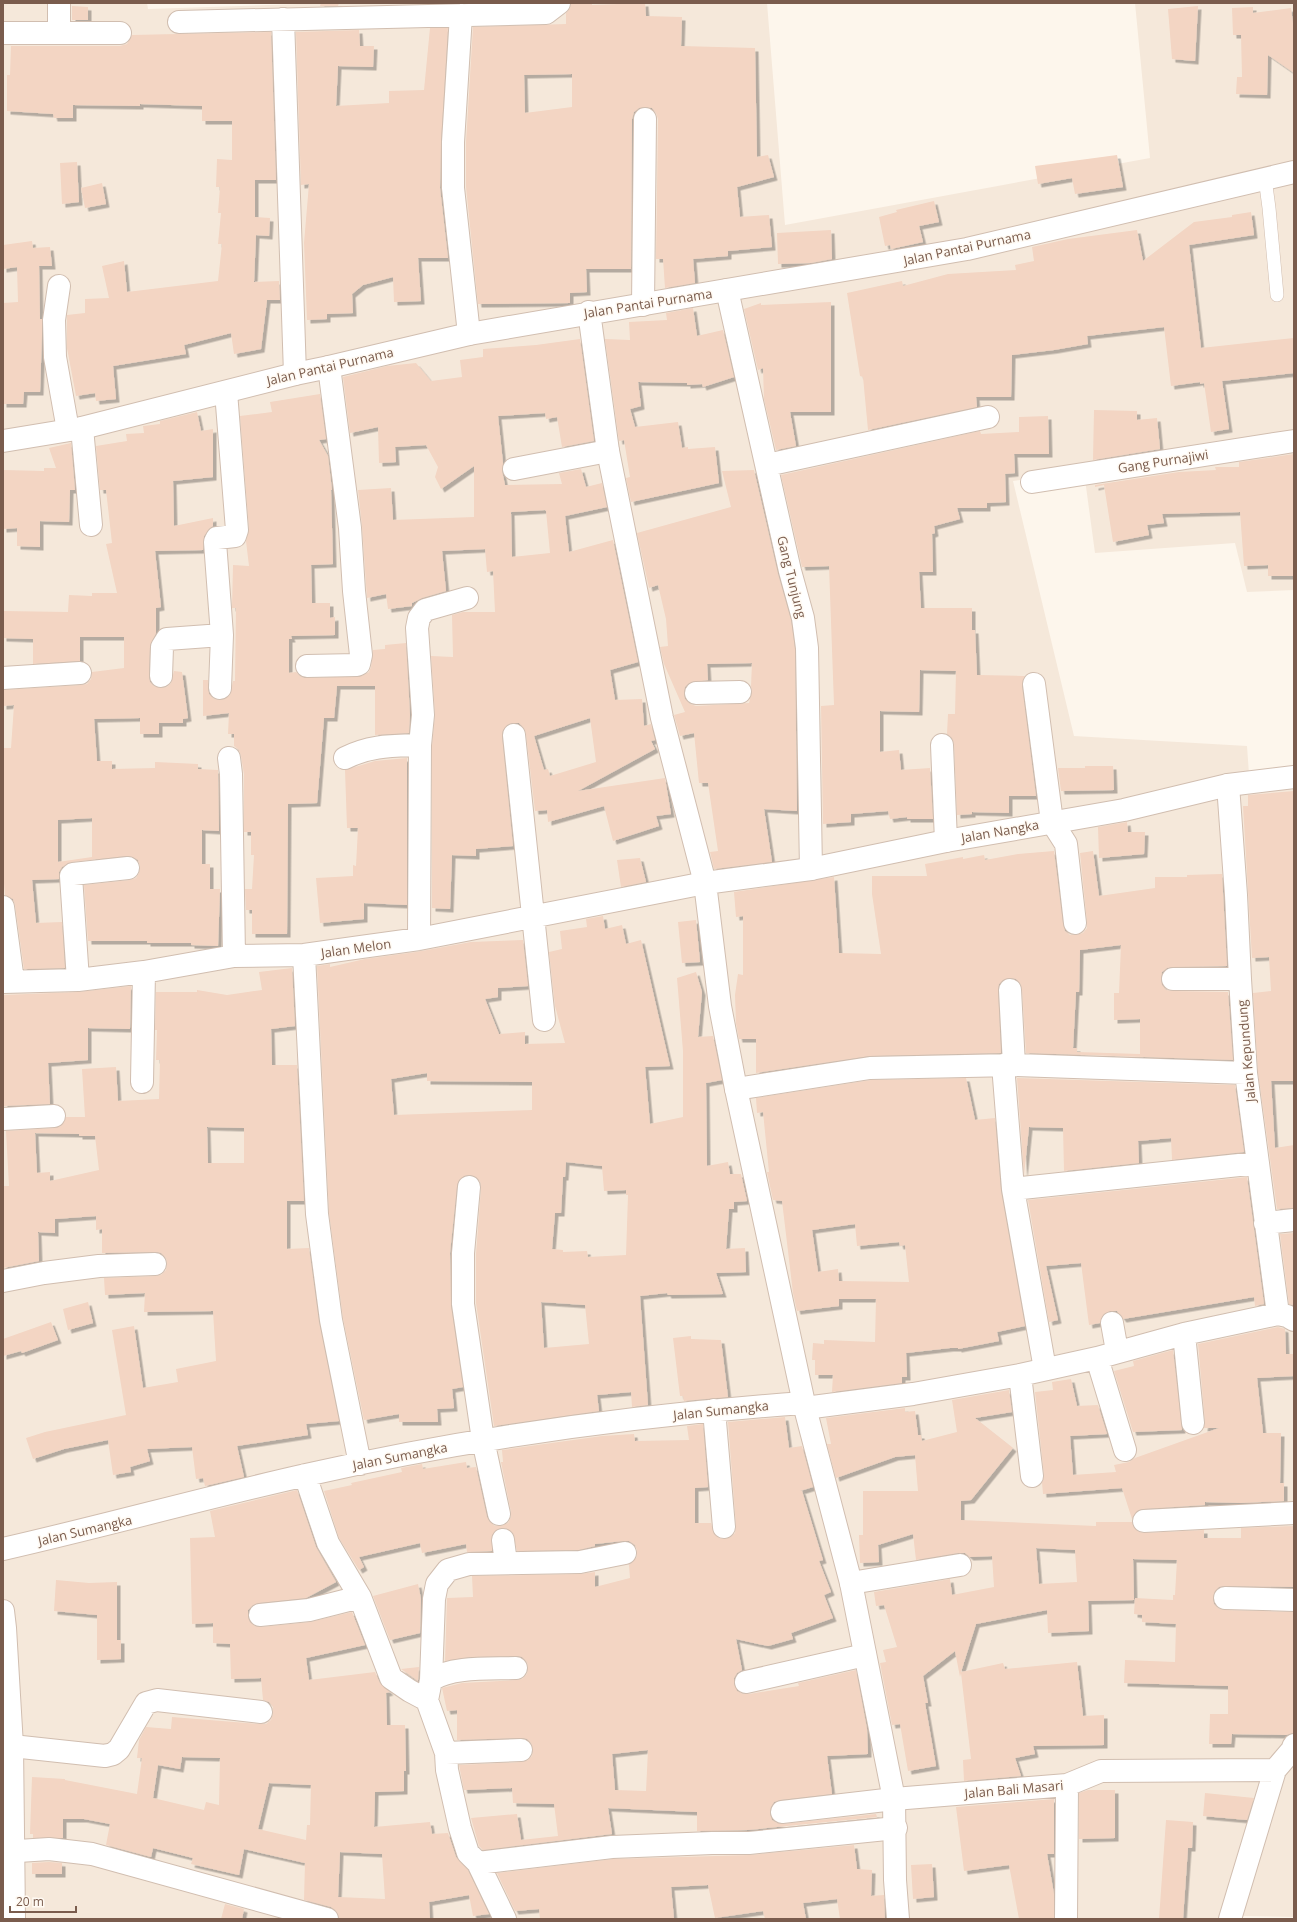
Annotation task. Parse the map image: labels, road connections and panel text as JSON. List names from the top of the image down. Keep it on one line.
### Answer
{"streets":{"street":["Jalan Pantai Purnama","Gang Purnajiwi","Gang Tunjung","Jalan Nangka","Jalan Melon","Jalan Kepundung","Jalan Sumangka","Jalan Bali Masari"]},"crossings":[["Jalan Pantai Purnama","Gang Tunjung"],["Gang Tunjung","Jalan Nangka"],["Jalan Nangka","Jalan Melon"],["Jalan Nangka","Jalan Kepundung"],["Jalan Kepundung","Jalan Sumangka"]],"scale_bar":"20 m"}
